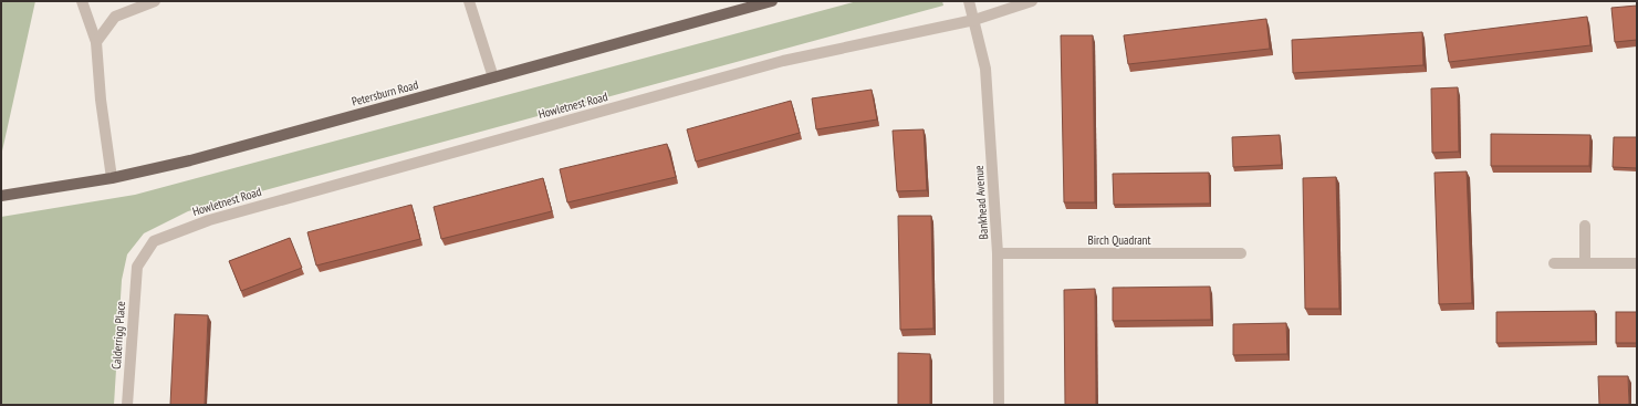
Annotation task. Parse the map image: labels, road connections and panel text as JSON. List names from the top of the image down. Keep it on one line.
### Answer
{"streets":{"main road":["Petersburn Road"],"street":["Howletnest Road","Bankhead Avenue","Birch Quadrant","Calderrigg Place"]},"crossings":[["Howletnest Road","Bankhead Avenue"],["Howletnest Road","Calderrigg Place"],["Bankhead Avenue","Birch Quadrant"]]}
